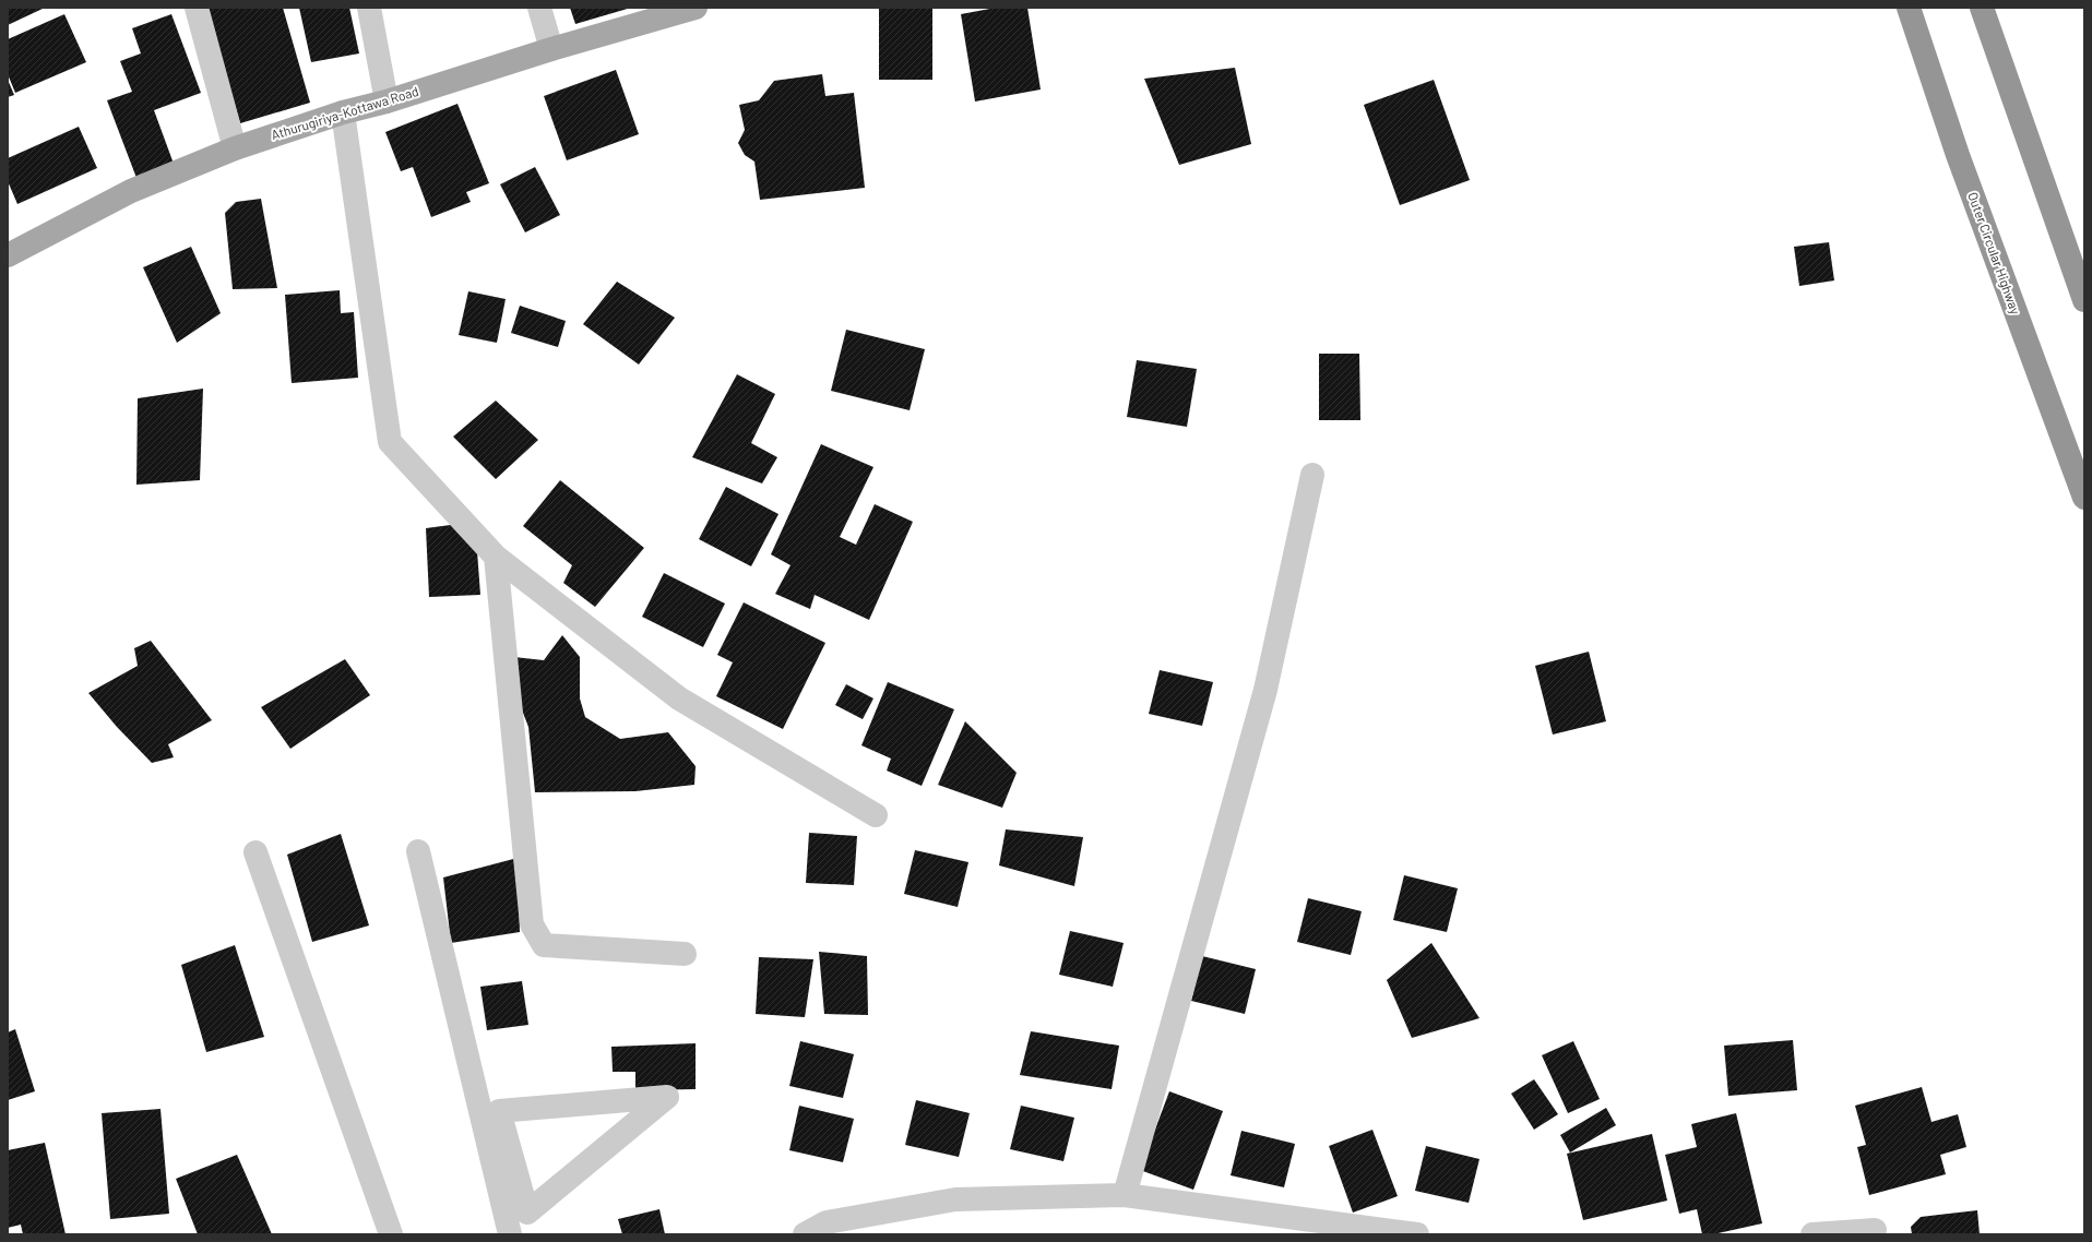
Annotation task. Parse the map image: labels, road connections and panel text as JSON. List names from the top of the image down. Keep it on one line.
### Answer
{"streets":{"highway":["Outer Circular Highway"],"main road":["Athurugiriya-Kottawa Road"]}}
